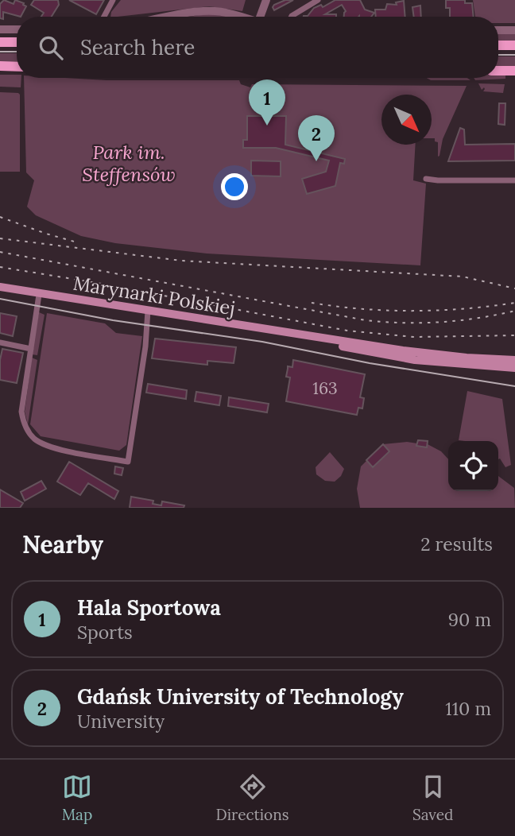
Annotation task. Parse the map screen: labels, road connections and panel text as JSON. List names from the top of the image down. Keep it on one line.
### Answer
{"streets":{"main road":["Marynarki Polskiej"]},"parks":["Park im. Steffensów"],"house_numbers":["163"],"north":"bottom right","page":{"search":"Search here","pins":["1","2"],"heading":["Nearby","2 results"],"list":[{"mark":"1","name":"Hala Sportowa","note":"Sports","value":"90 m"},{"mark":"2","name":"Gdańsk University of Technology","note":"University","value":"110 m"}],"nav":["Map","Directions","Saved"]}}
